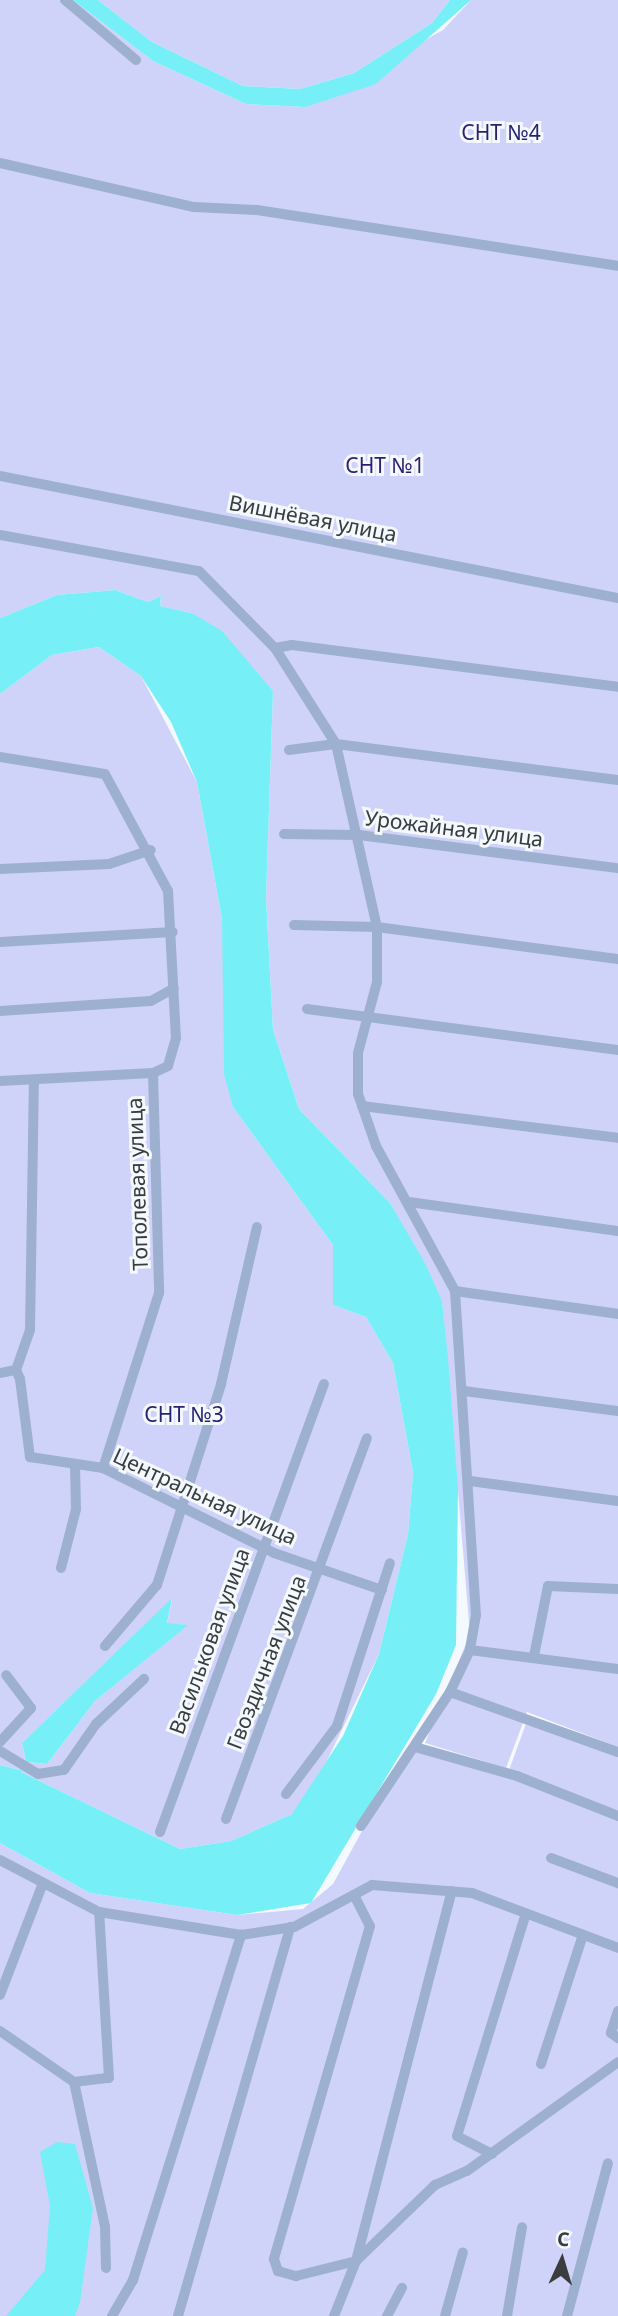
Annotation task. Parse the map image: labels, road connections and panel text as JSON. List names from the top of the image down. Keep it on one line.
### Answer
{"streets":{"street":["Вишнёвая улица","Урожайная улица","Тополевая улица","Центральная улица","Васильковая улица","Гвоздичная улица"]},"crossings":[["Тополевая улица","Центральная улица"],["Центральная улица","Васильковая улица"],["Центральная улица","Гвоздичная улица"]],"parks":["СНТ №4","СНТ №1","СНТ №3"],"north":"top"}
